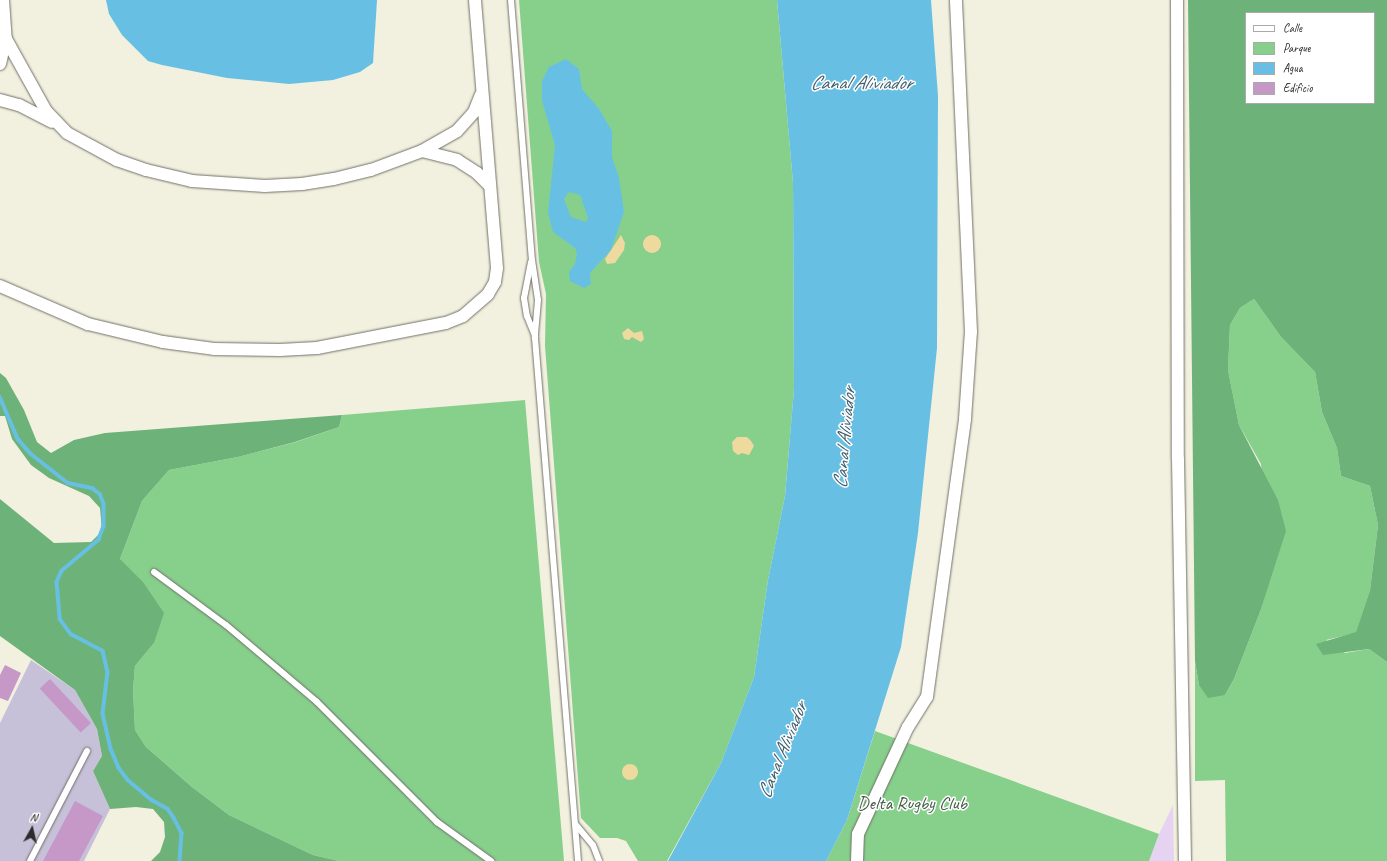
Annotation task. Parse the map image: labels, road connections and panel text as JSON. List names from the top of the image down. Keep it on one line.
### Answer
{"water":["Canal Aliviador"],"parks":["Delta Rugby Club"],"legend":["Calle","Parque","Agua","Edificio"],"north":"top"}
